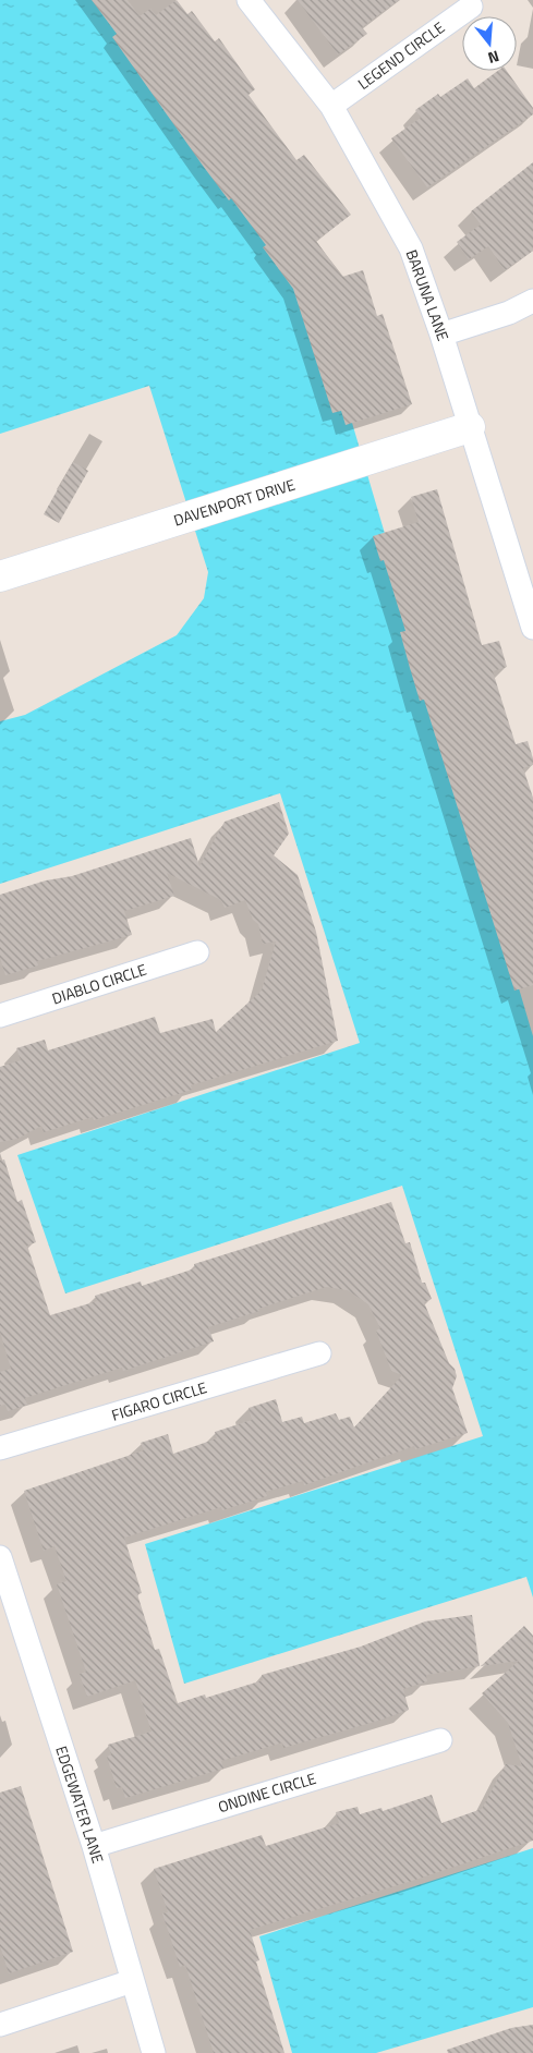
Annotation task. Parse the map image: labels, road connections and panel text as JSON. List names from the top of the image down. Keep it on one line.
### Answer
{"streets":{"street":["LEGEND CIRCLE","BARUNA LANE","DAVENPORT DRIVE","DIABLO CIRCLE","FIGARO CIRCLE","ONDINE CIRCLE","EDGEWATER LANE"]},"crossings":[["LEGEND CIRCLE","BARUNA LANE"],["BARUNA LANE","DAVENPORT DRIVE"],["ONDINE CIRCLE","EDGEWATER LANE"]],"north":"bottom"}
